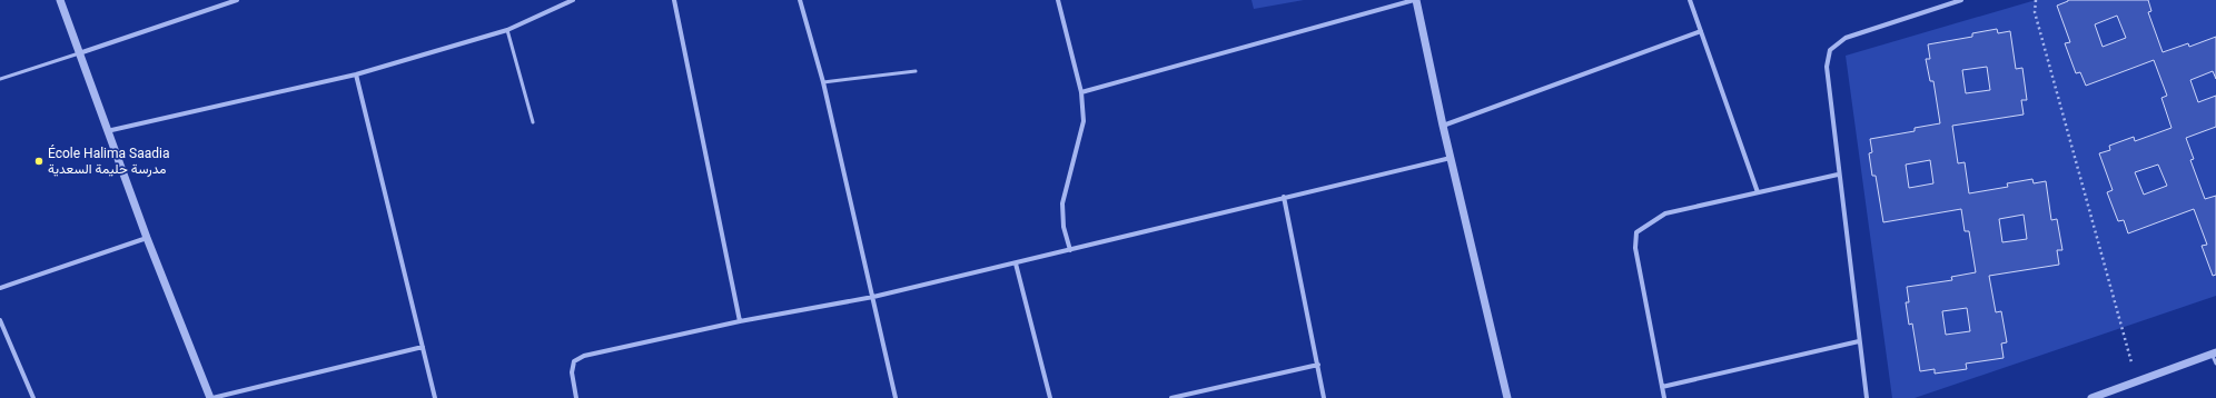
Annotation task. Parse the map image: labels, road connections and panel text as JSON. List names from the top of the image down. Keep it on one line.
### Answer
{"places":["École Halima Saadia مدرسة حليمة السعدية"]}
